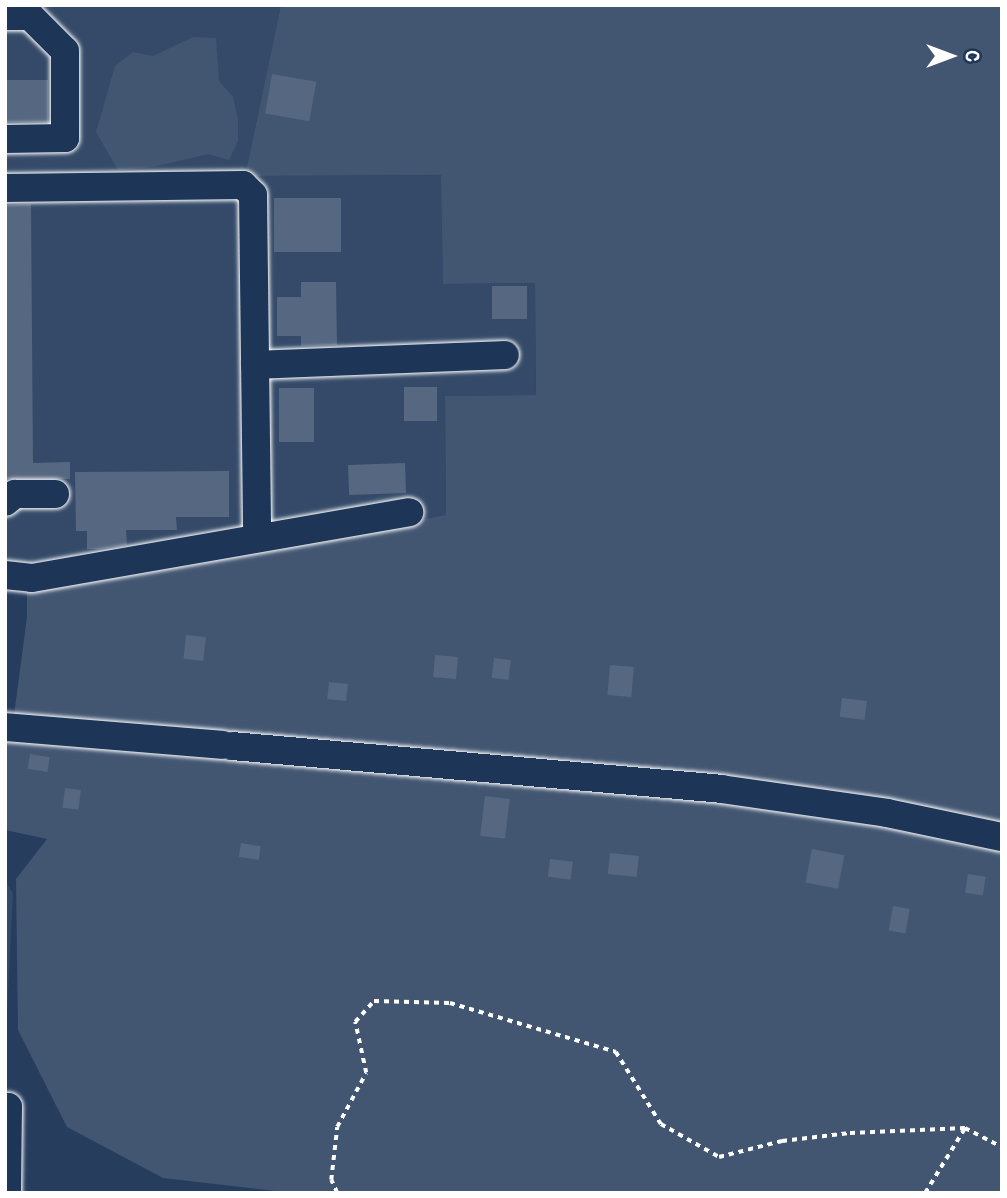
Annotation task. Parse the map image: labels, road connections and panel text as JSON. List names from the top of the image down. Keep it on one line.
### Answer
{"north":"right"}
